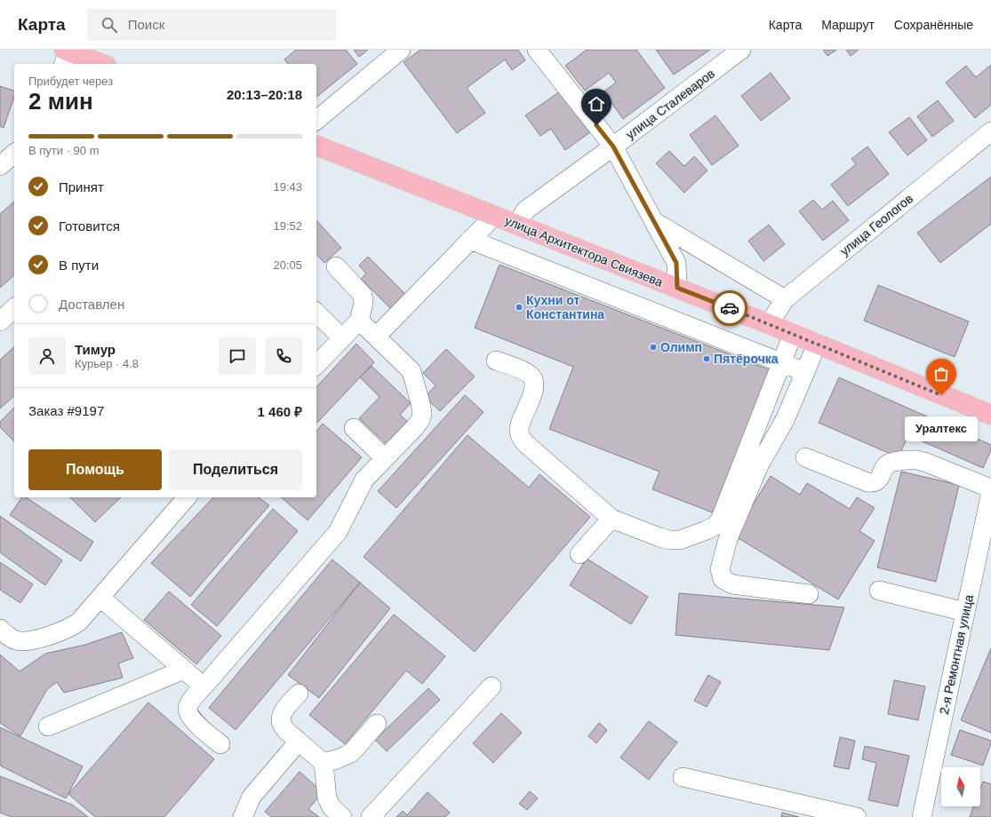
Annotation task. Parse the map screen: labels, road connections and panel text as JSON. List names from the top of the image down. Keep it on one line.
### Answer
{"streets":{"main road":["улица Архитектора Свиязева"],"street":["улица Сталеваров","улица Геологов","2-я Ремонтная улица"]},"crossings":[["улица Сталеваров","улица Архитектора Свиязева"],["улица Геологов","улица Архитектора Свиязева"]],"places":["Кухни от Константина","Олимп","Пятёрочка","Уралтекс"],"north":"top","page":{"header":"Карта","search":"Поиск","nav":["Карта","Маршрут","Сохранённые"],"heading":["2 мин","Прибудет через","20:13–20:18"],"panel":["Тимур","Курьер · 4.8","Заказ #9197","1 460 ₽"],"bar":"В пути · 90 m","list":[["Принят","19:43"],["Готовится","19:52"],["В пути","20:05"],"Доставлен"],"bubble":"Уралтекс","buttons":["Помощь","Поделиться"]}}
